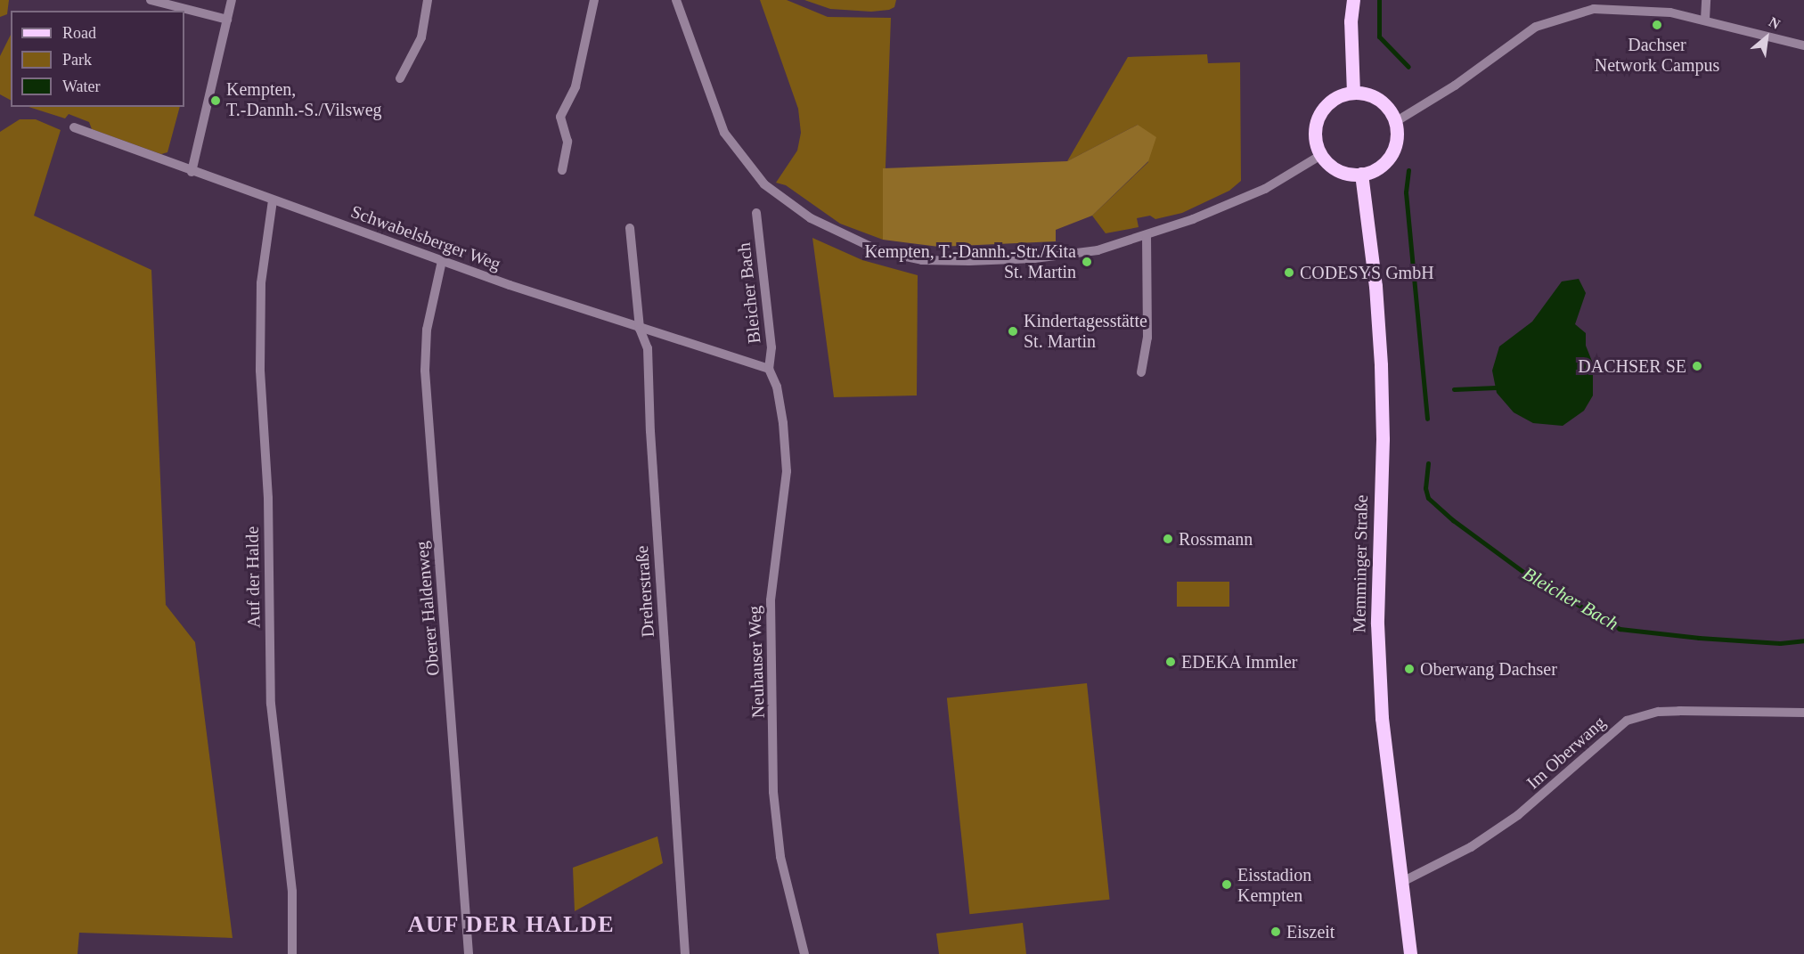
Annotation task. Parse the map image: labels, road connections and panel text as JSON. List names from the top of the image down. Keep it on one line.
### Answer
{"streets":{"main road":["Memminger Straße"],"street":["Schwabelsberger Weg","Bleicher Bach","Auf der Halde","Dreherstraße","Oberer Haldenweg","Neuhauser Weg","Im Oberwang"]},"crossings":[["Schwabelsberger Weg","Bleicher Bach"],["Schwabelsberger Weg","Auf der Halde"],["Schwabelsberger Weg","Dreherstraße"],["Schwabelsberger Weg","Oberer Haldenweg"],["Schwabelsberger Weg","Neuhauser Weg"],["Bleicher Bach","Neuhauser Weg"],["Memminger Straße","Im Oberwang"]],"districts":["AUF DER HALDE"],"water":["Bleicher Bach"],"places":["Dachser Network Campus","Kempten, T.-Dannh.-S./Vilsweg","Kempten, T.-Dannh.-Str./Kita St. Martin","CODESYS GmbH","Kindertagesstätte St. Martin","DACHSER SE","Rossmann","EDEKA Immler","Oberwang Dachser","Eisstadion Kempten","Eiszeit"],"legend":["Road","Park","Water"],"north":"top right"}
